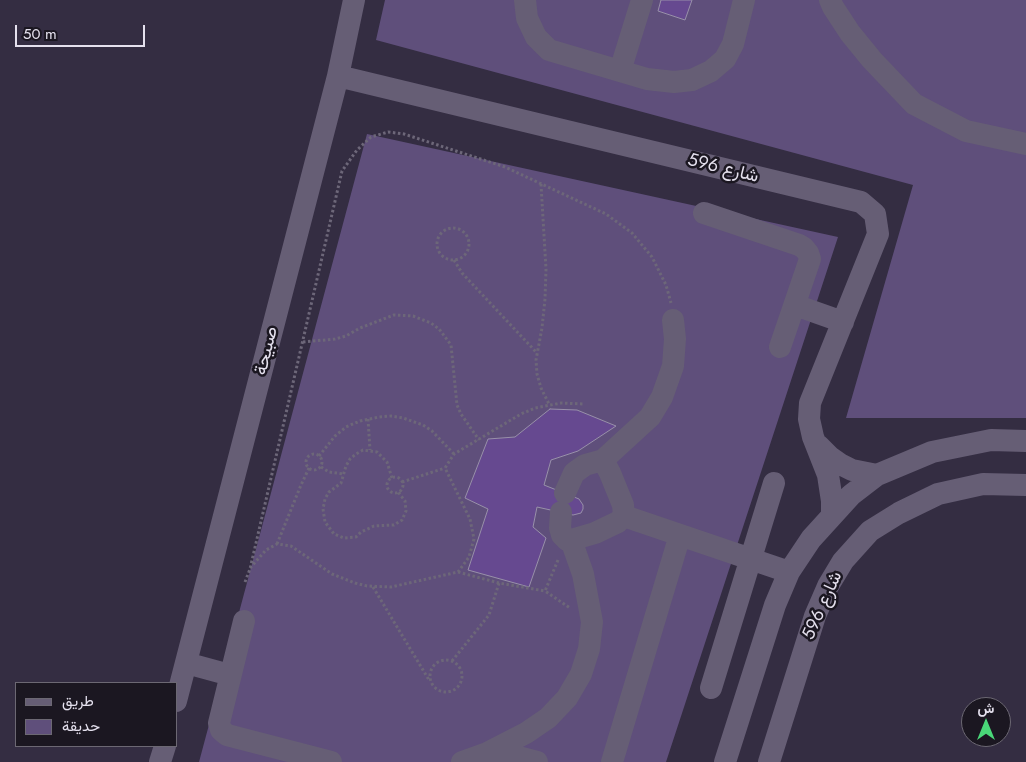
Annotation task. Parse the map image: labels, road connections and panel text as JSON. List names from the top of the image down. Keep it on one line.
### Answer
{"streets":{"street":["شارع 596","صبيحة"]},"crossings":[["شارع 596","صبيحة"]],"legend":["طريق","حديقة"],"scale_bar":"50 m","north":"top"}
